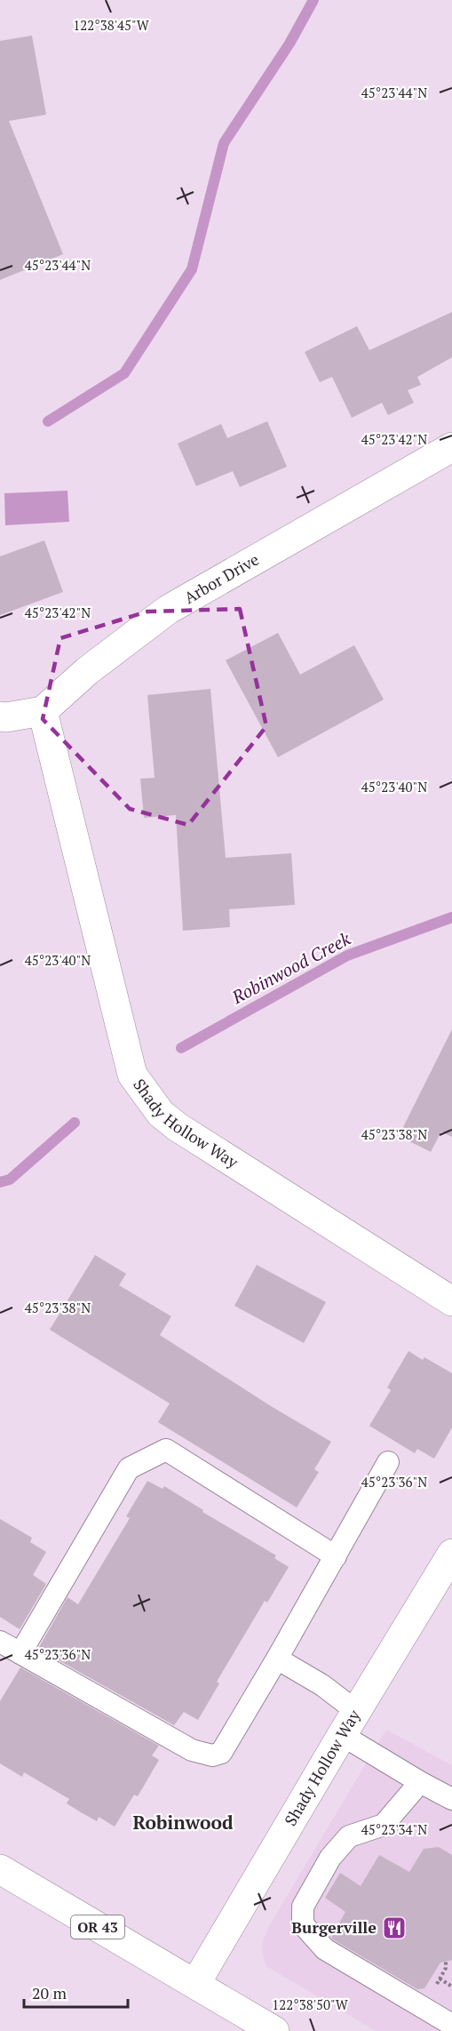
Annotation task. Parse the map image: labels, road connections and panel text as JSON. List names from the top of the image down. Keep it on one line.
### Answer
{"streets":{"street":["Arbor Drive","Shady Hollow Way","OR 43"]},"crossings":[["Arbor Drive","Shady Hollow Way"],["Shady Hollow Way","OR 43"]],"districts":["Robinwood"],"water":["Robinwood Creek"],"places":{"restaurant":["Burgerville"]},"scale_bar":"20 m","coordinates":["122°38'45\"W","45°23'44\"N","45°23'42\"N","45°23'40\"N","45°23'38\"N","45°23'36\"N","45°23'34\"N","122°38'50\"W"]}
